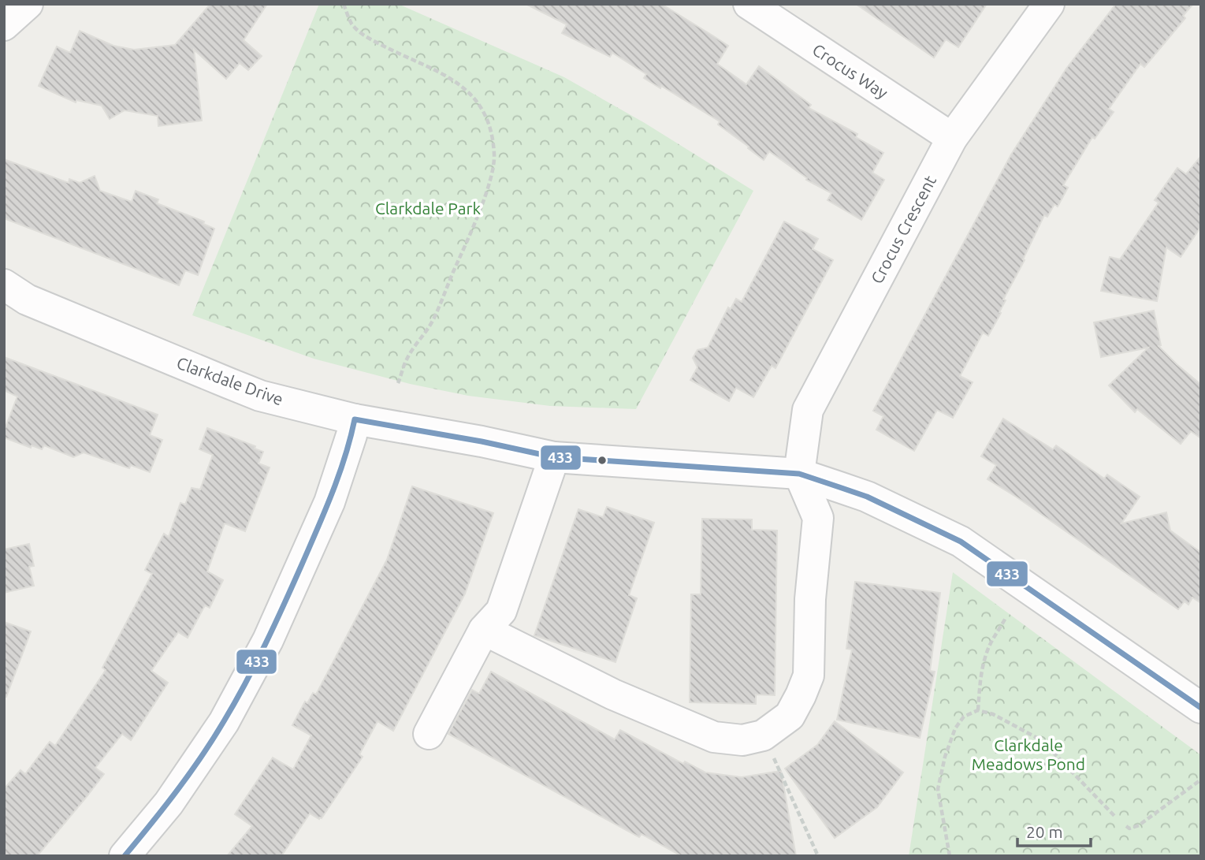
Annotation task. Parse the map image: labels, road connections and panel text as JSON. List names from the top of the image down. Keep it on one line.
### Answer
{"streets":{"street":["Crocus Way","Crocus Crescent","Clarkdale Drive"]},"crossings":[["Crocus Way","Crocus Crescent"],["Crocus Crescent","Clarkdale Drive"]],"parks":["Clarkdale Park","Clarkdale Meadows Pond"],"lines":["transit line 433"],"scale_bar":"20 m"}
